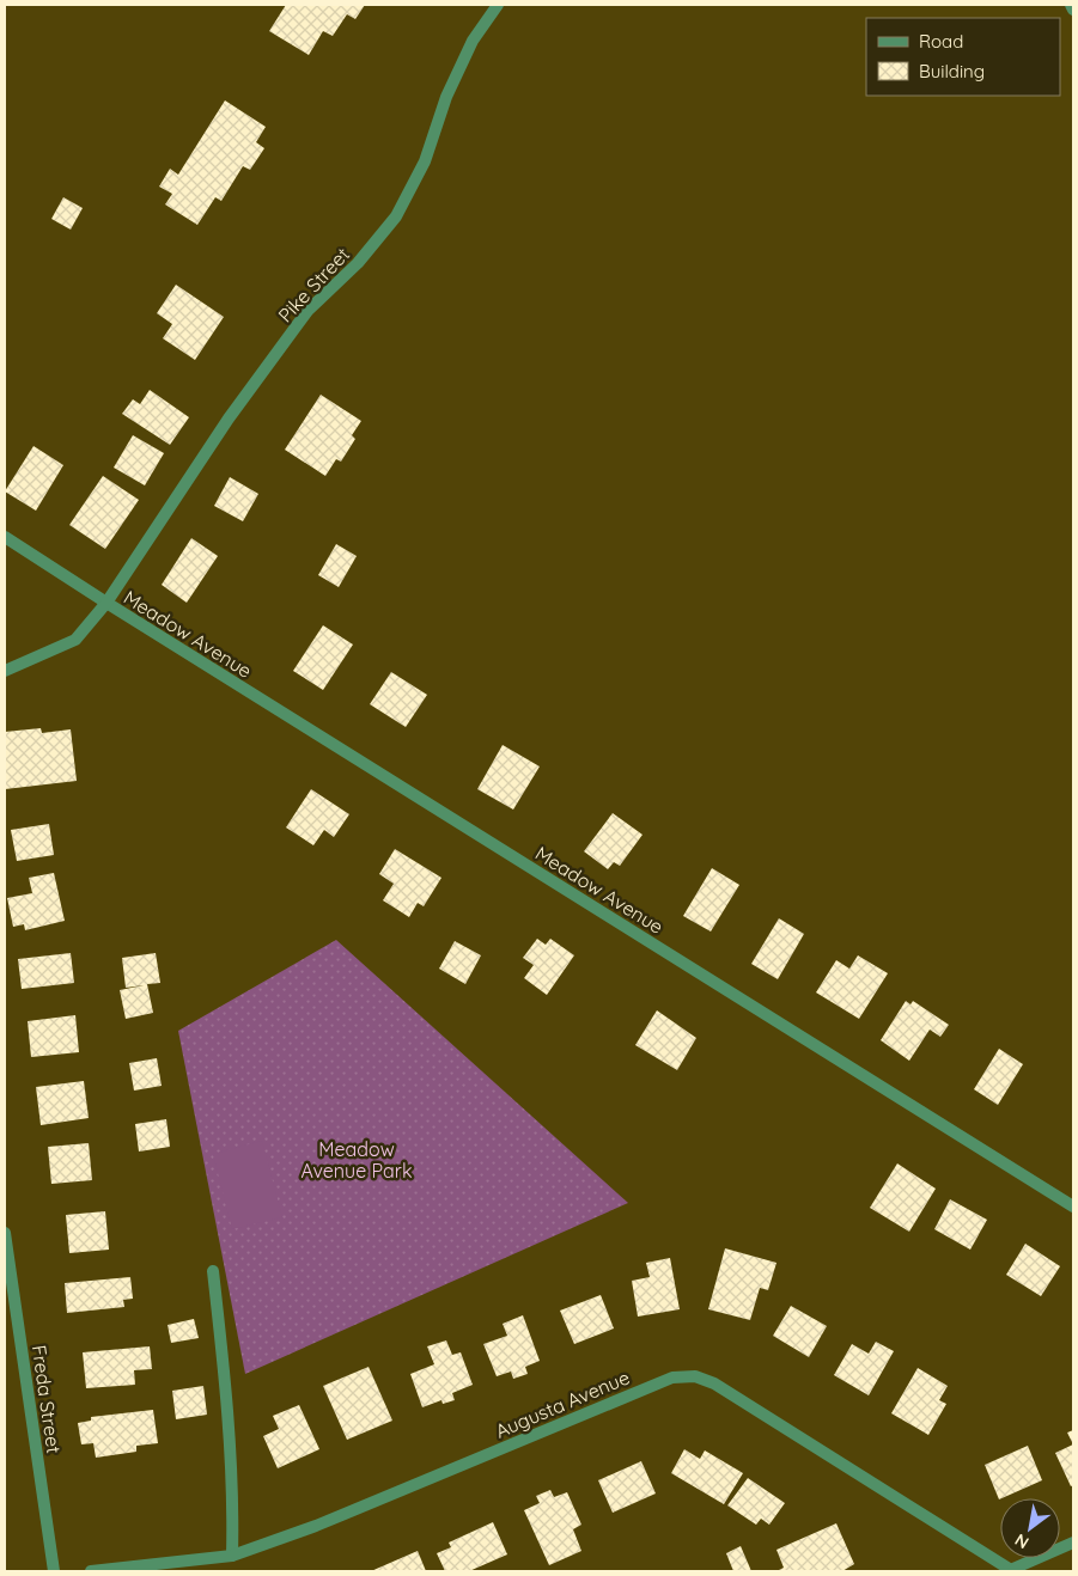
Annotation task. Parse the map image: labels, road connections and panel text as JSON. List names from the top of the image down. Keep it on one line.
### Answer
{"streets":{"street":["Pike Street","Meadow Avenue","Freda Street","Augusta Avenue"]},"crossings":[["Pike Street","Meadow Avenue"]],"parks":["Meadow Avenue Park"],"legend":["Road","Building"],"north":"bottom left"}
